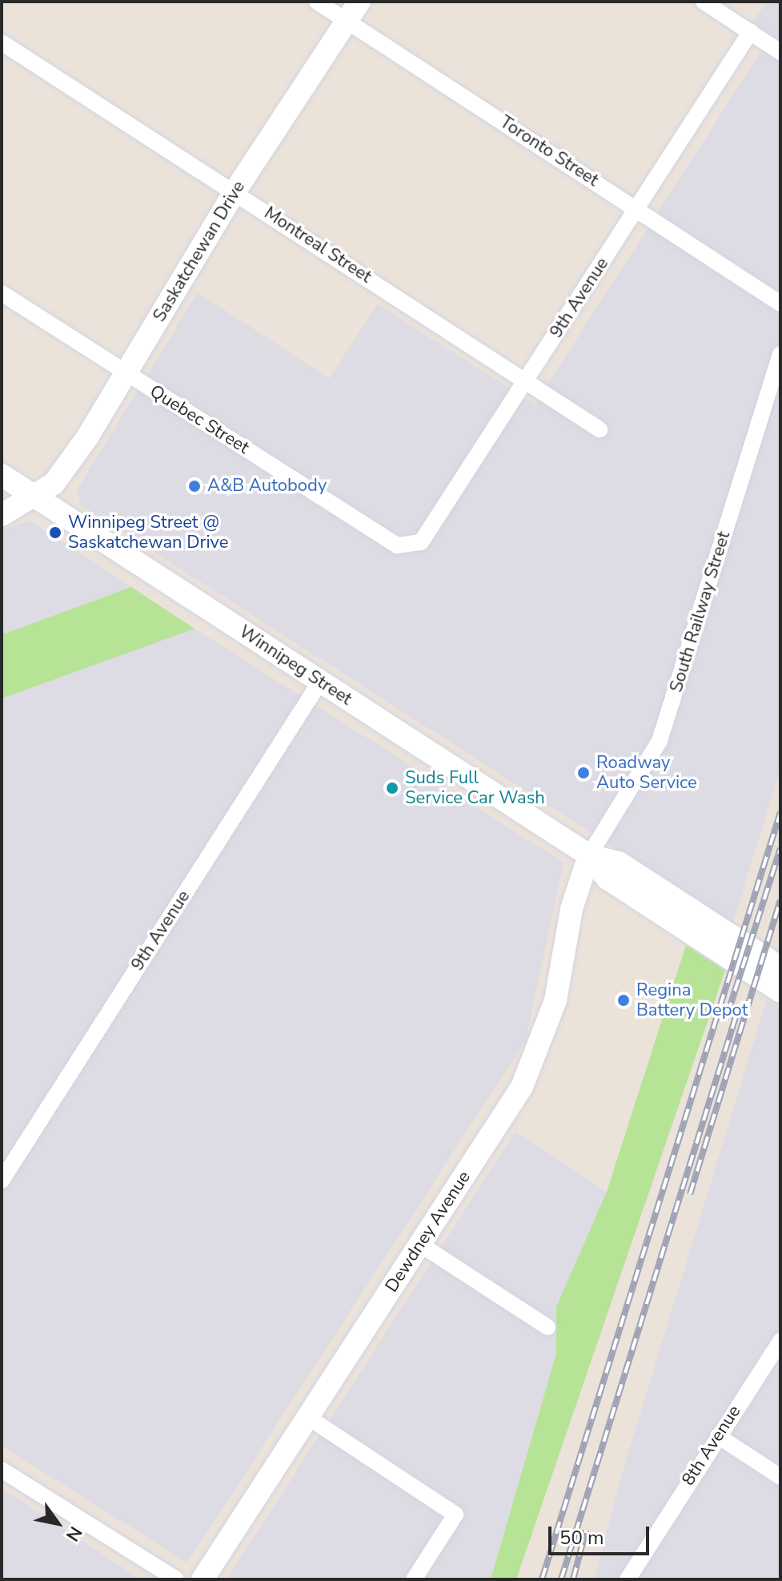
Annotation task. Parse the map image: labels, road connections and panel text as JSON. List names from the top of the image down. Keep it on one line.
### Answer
{"streets":{"main road":["Saskatchewan Drive","Winnipeg Street","Dewdney Avenue"],"street":["Toronto Street","Montreal Street","9th Avenue","Quebec Street","South Railway Street","8th Avenue"]},"crossings":[["Toronto Street","Saskatchewan Drive"],["Toronto Street","9th Avenue"],["Montreal Street","Saskatchewan Drive"],["Montreal Street","9th Avenue"],["Saskatchewan Drive","Quebec Street"],["Saskatchewan Drive","Winnipeg Street"],["9th Avenue","Quebec Street"],["9th Avenue","Winnipeg Street"],["South Railway Street","Winnipeg Street"],["South Railway Street","Dewdney Avenue"],["Winnipeg Street","Dewdney Avenue"]],"places":["A&B Autobody","Winnipeg Street @ Saskatchewan Drive","Roadway Auto Service","Suds Full Service Car Wash","Regina Battery Depot"],"scale_bar":"50 m","north":"bottom right"}
